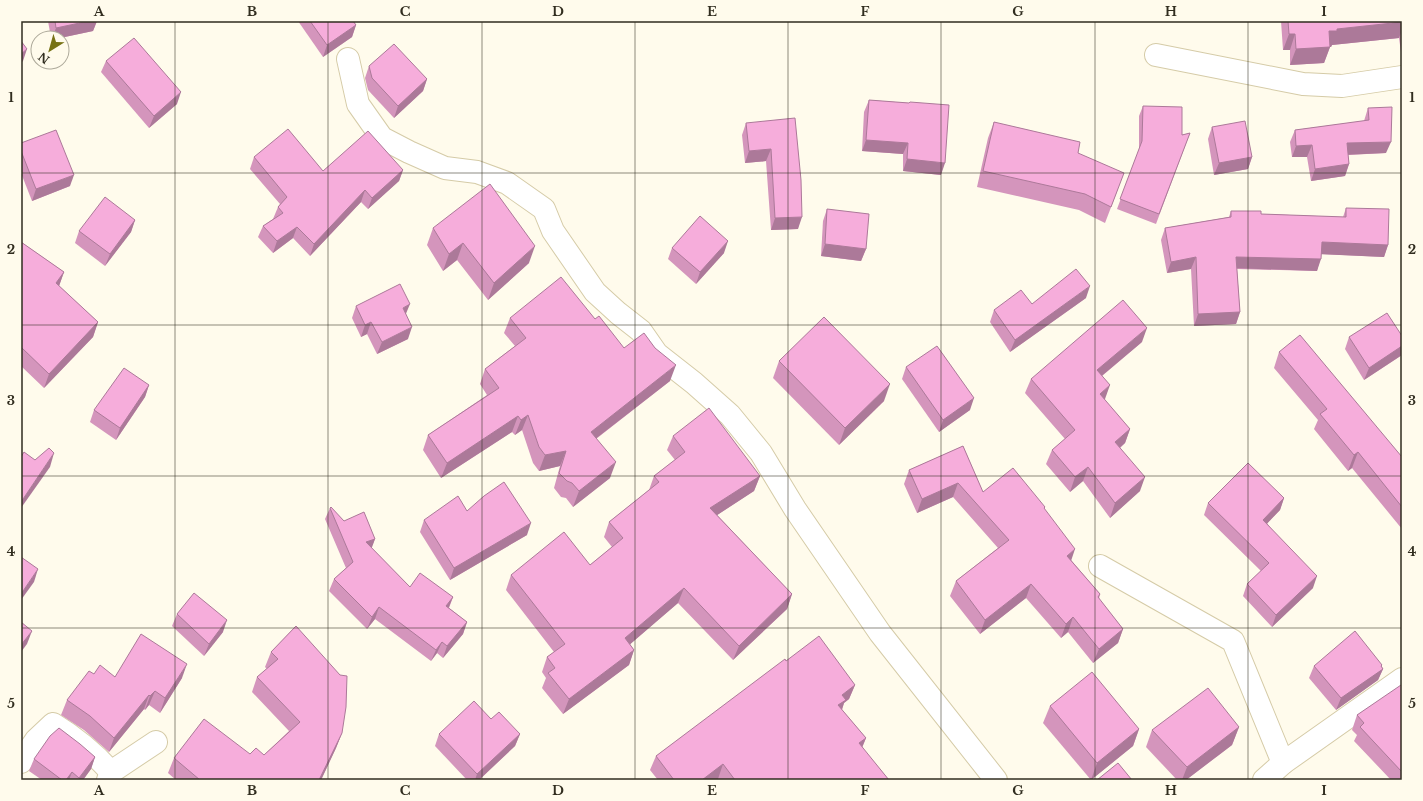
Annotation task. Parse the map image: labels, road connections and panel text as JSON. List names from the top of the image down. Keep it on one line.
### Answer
{"north":"bottom left","grid":{"columns":["A","B","C","D","E","F","G","H","I"],"rows":["1","2","3","4","5"]}}
